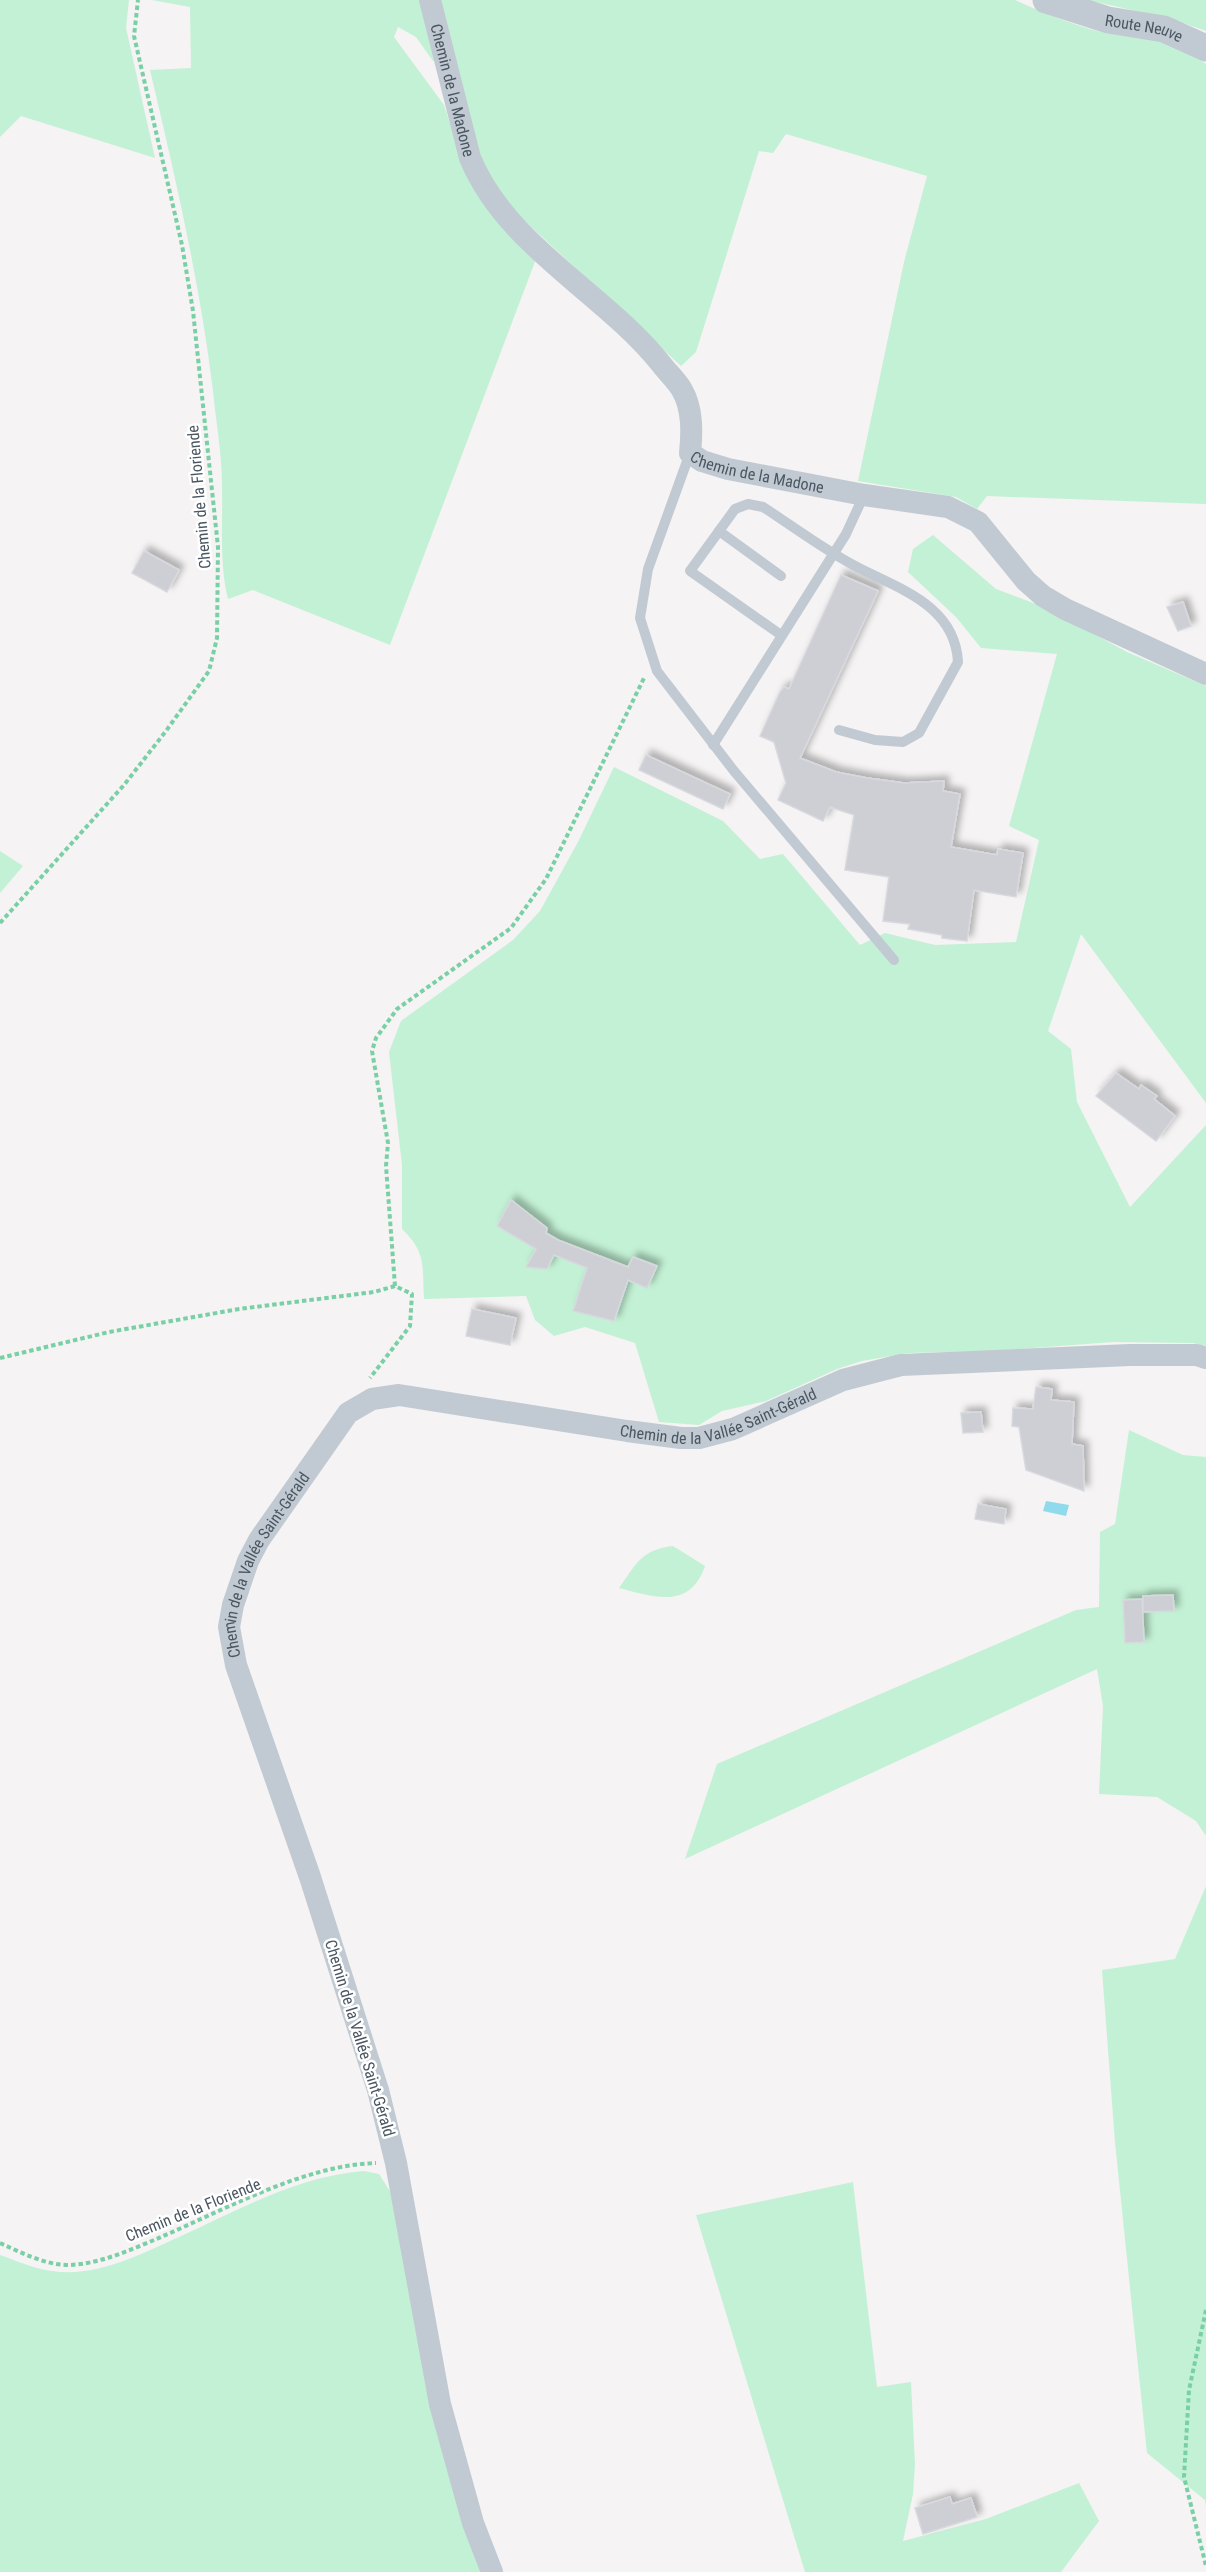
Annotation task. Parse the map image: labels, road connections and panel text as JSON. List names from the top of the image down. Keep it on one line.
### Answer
{"streets":{"street":["Route Neuve","Chemin de la Madone","Chemin de la Vallée Saint-Gérald"],"path":["Chemin de la Floriende"]},"crossings":[["Chemin de la Floriende","Chemin de la Vallée Saint-Gérald"]]}
